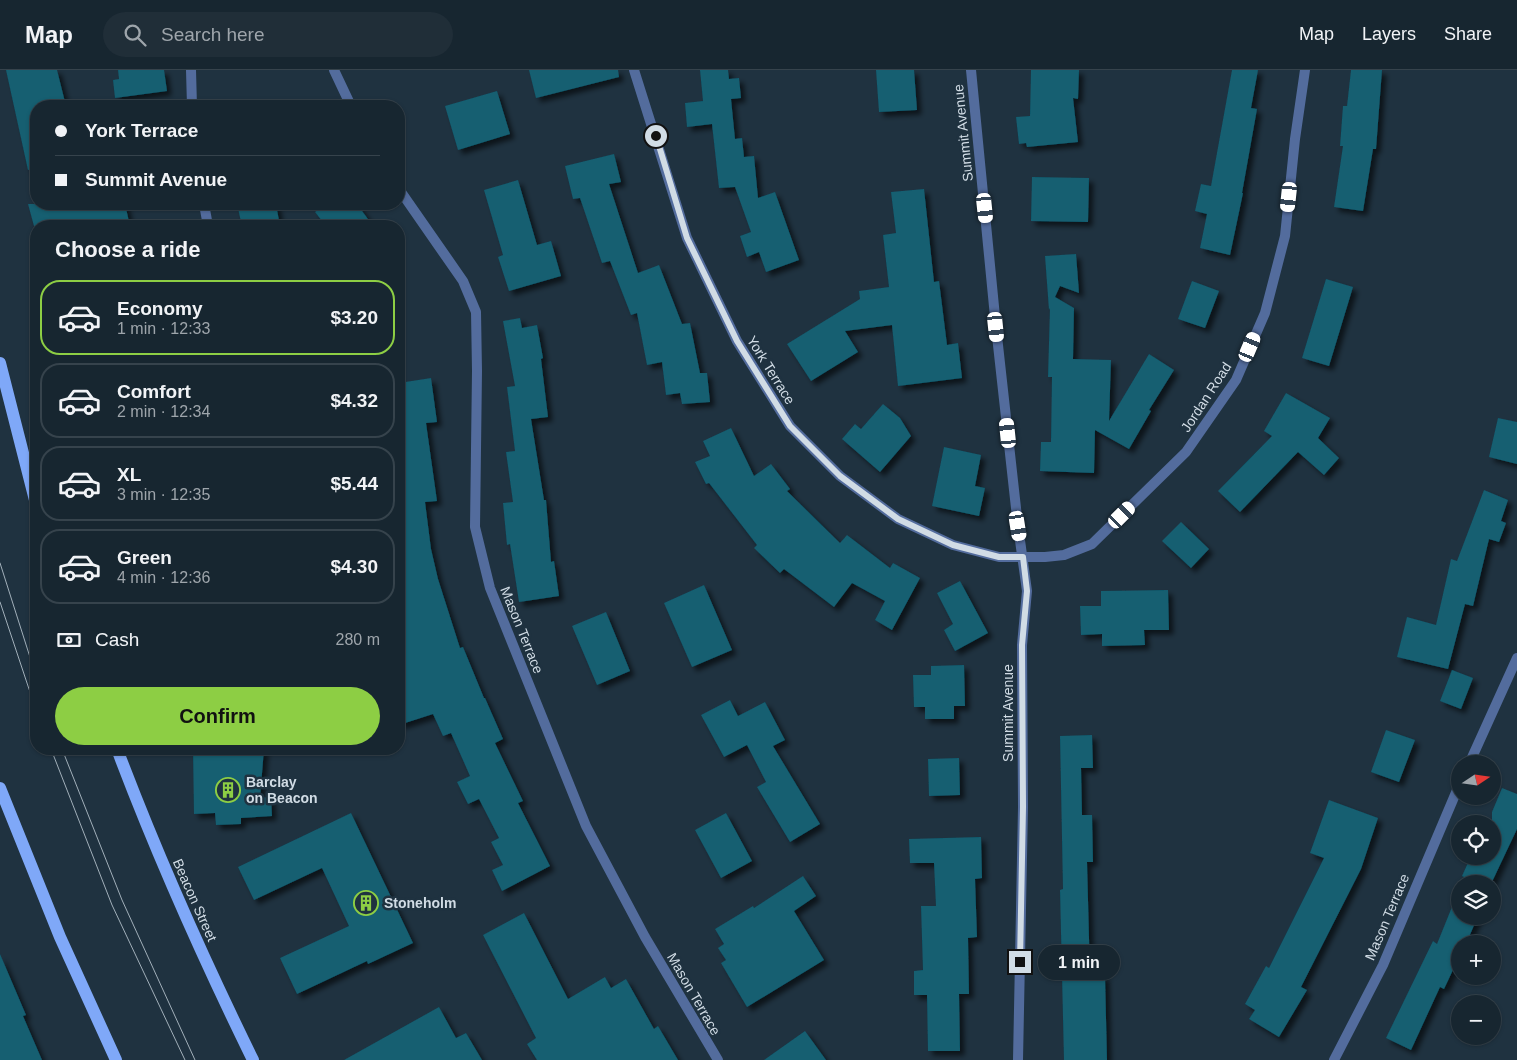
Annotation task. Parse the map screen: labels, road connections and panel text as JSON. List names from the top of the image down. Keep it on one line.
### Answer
{"streets":{"main road":["Beacon Street"],"street":["Summit Avenue","York Terrace","Jordan Road","Mason Terrace"]},"crossings":[["Summit Avenue","York Terrace"],["Summit Avenue","Jordan Road"],["York Terrace","Jordan Road"]],"places":{"building":["Barclay on Beacon","Stoneholm"]},"north":"right","page":{"header":"Map","search":"Search here","nav":["Map","Layers","Share"],"banner":["York Terrace","Summit Avenue"],"heading":"Choose a ride","list":[{"name":"Economy","note":"1 min · 12:33","value":"$3.20"},{"name":"Comfort","note":"2 min · 12:34","value":"$4.32"},{"name":"XL","note":"3 min · 12:35","value":"$5.44"},{"name":"Green","note":"4 min · 12:36","value":"$4.30"}],"pay":["Cash","280 m"],"buttons":"Confirm","map_buttons":["+","−"],"bubble":"1 min"}}
